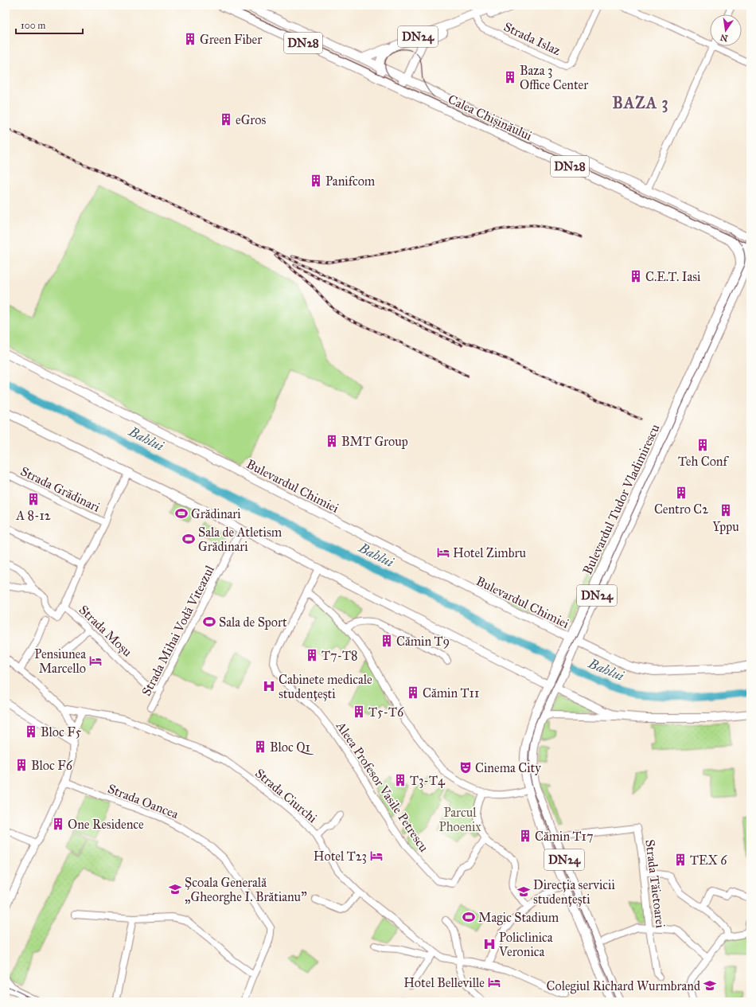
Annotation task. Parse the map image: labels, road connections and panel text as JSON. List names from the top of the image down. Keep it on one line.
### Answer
{"streets":{"main road":["DN24","DN28","Calea Chișinăului","Bulevardul Chimiei","Bulevardul Tudor Vladimirescu"],"street":["Strada Islaz","Strada Grădinari","Strada Moșu","Strada Mihai Vodă Viteazul","Aleea Profesor Vasile Petrescu","Strada Ciurchi","Strada Oancea","Strada Tăietoarei"]},"crossings":[["DN24","Strada Islaz"],["DN24","Calea Chișinăului"],["Calea Chișinăului","Bulevardul Tudor Vladimirescu"],["Bulevardul Chimiei","Bulevardul Tudor Vladimirescu"],["Bulevardul Tudor Vladimirescu","Strada Tăietoarei"],["Strada Moșu","Strada Mihai Vodă Viteazul"]],"districts":["BAZA 3"],"water":["Bahlui"],"parks":["Parcul Phoenix"],"places":{"building":["Green Fiber","Baza 3 Office Center","eGros","Panifcom","C.E.T. Iasi","BMT Group","Teh Conf","Centro C2","A 8-12","Yppu","Cămin T9","T7-T8","Cămin T11","T5-T6","Bloc F5","Bloc Q1","Bloc F6","T3-T4","One Residence","Cămin T17","TEX 6"],"sports":["Grădinari","Sala de Atletism Grădinari","Sala de Sport","Magic Stadium"],"hotel":["Hotel Zimbru","Pensiunea Marcello","Hotel T23","Hotel Belleville"],"hospital":["Cabinete medicale studențești","Policlinica Veronica"],"theatre":["Cinema City"],"school or university":["Școala Generală „Gheorghe I. Brătianu”","Direcția servicii studențești","Colegiul Richard Wurmbrand"]},"scale_bar":"100 m","north":"bottom"}
